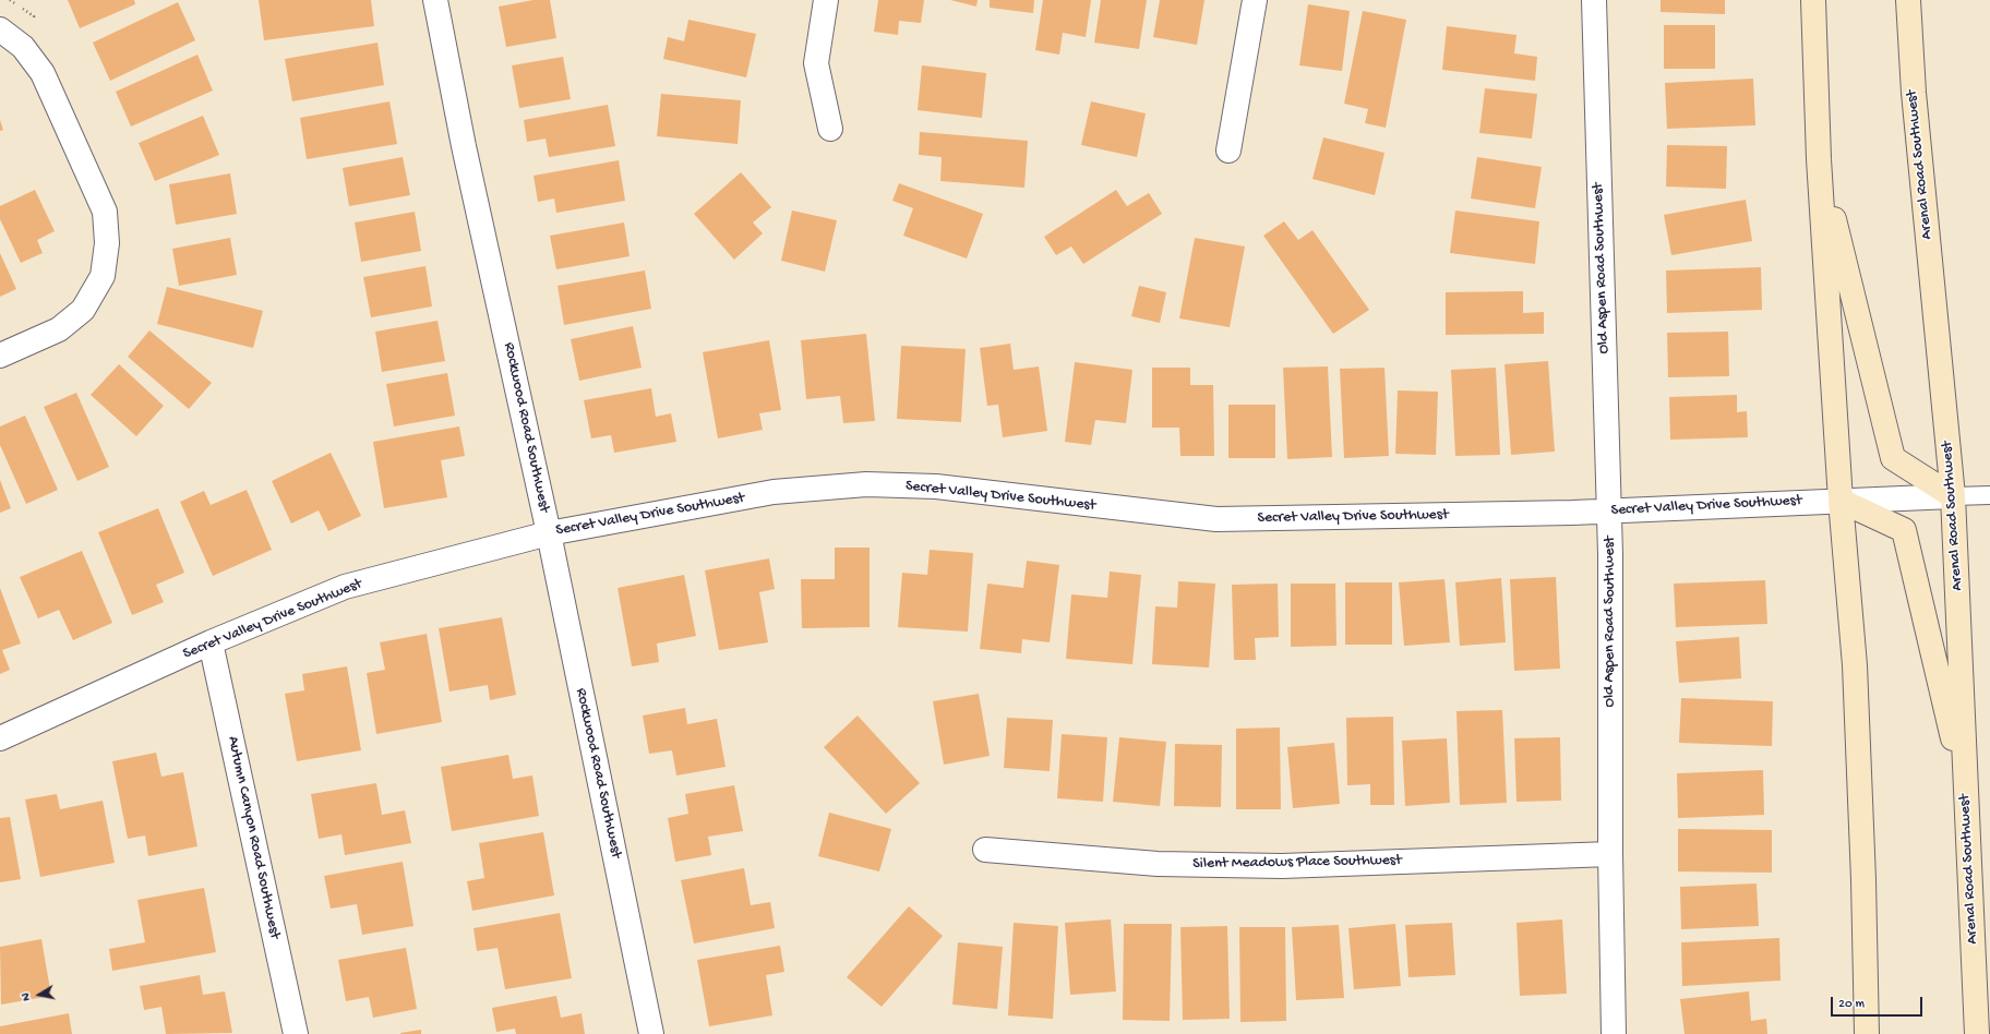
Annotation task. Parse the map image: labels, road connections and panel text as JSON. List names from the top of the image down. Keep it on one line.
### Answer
{"streets":{"main road":["Arenal Road Southwest"],"street":["Old Aspen Road Southwest","Rockwood Road Southwest","Secret Valley Drive Southwest","Autumn Canyon Road Southwest","Silent Meadows Place Southwest"]},"crossings":[["Arenal Road Southwest","Secret Valley Drive Southwest"],["Old Aspen Road Southwest","Secret Valley Drive Southwest"],["Old Aspen Road Southwest","Silent Meadows Place Southwest"],["Rockwood Road Southwest","Secret Valley Drive Southwest"],["Secret Valley Drive Southwest","Autumn Canyon Road Southwest"]],"scale_bar":"20 m","north":"left"}
